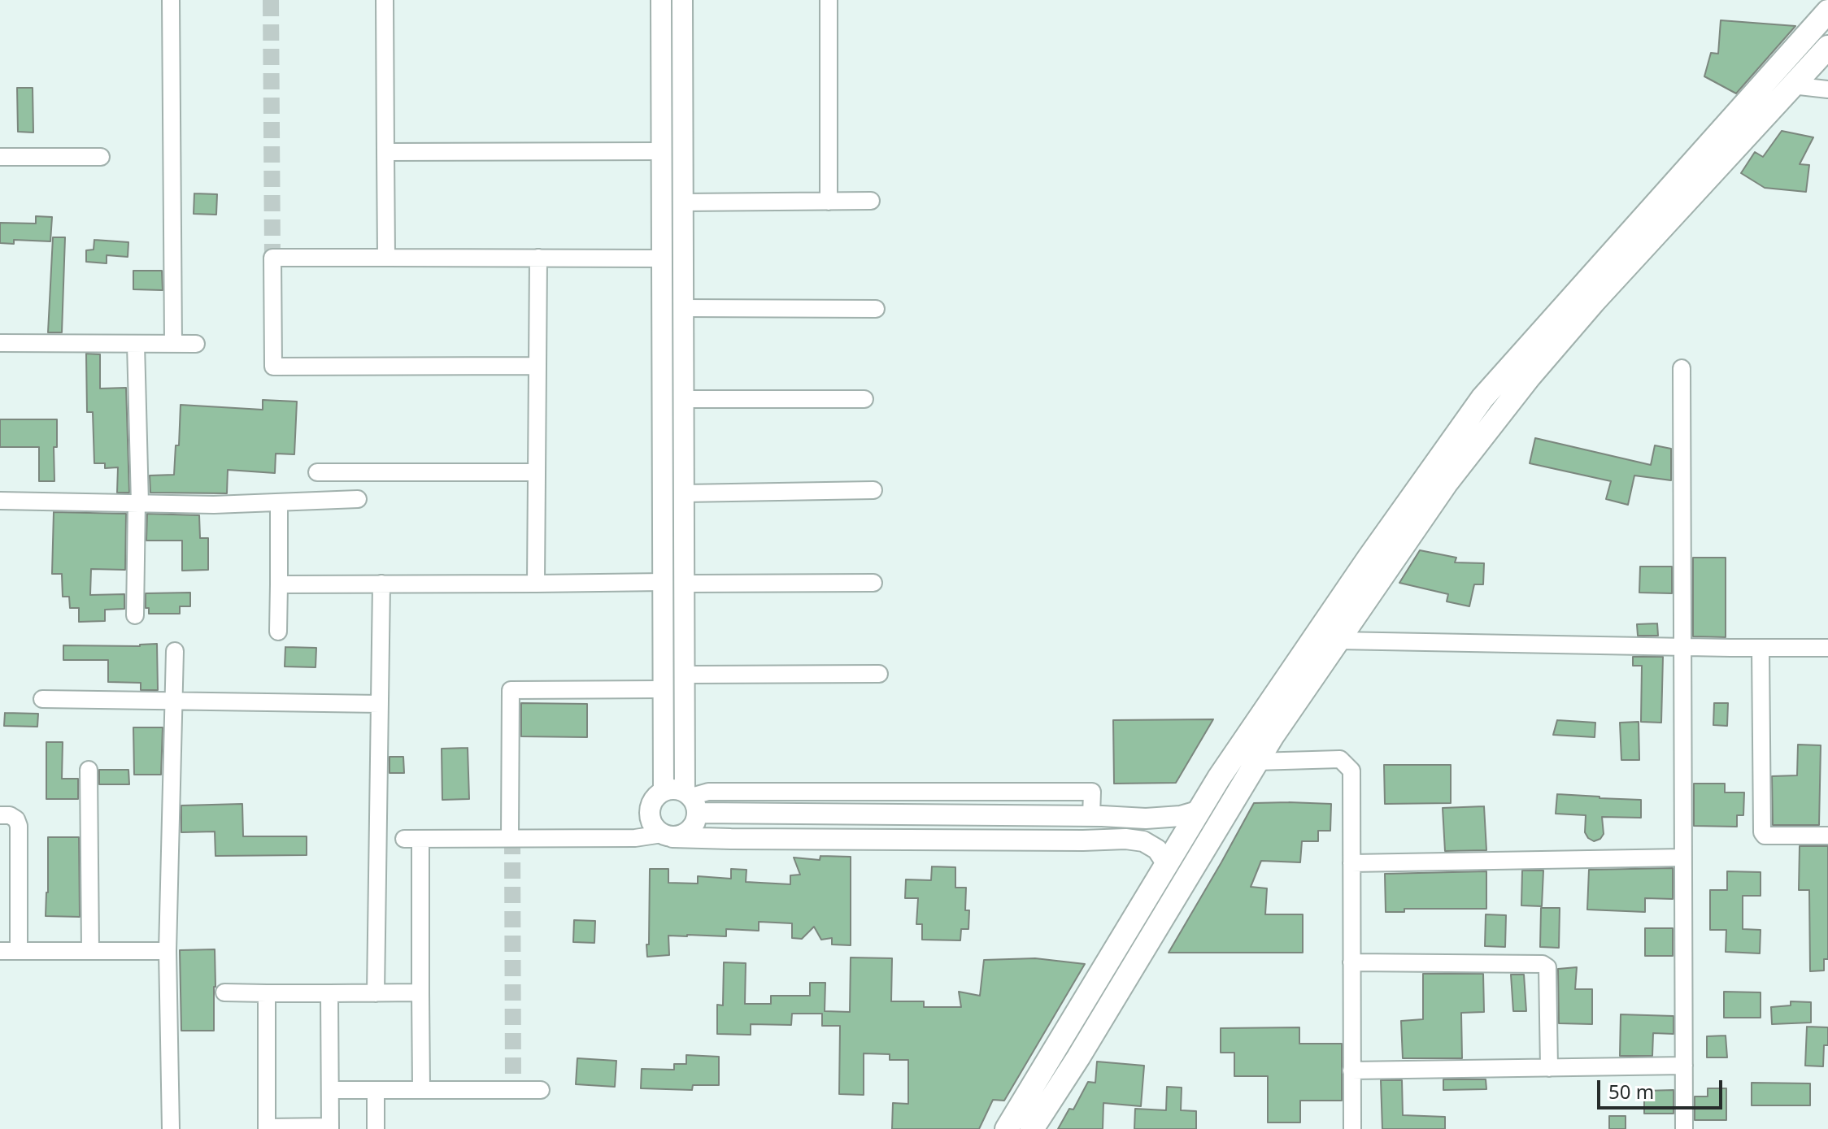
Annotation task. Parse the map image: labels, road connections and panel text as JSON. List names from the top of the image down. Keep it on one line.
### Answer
{"scale_bar":"50 m"}
